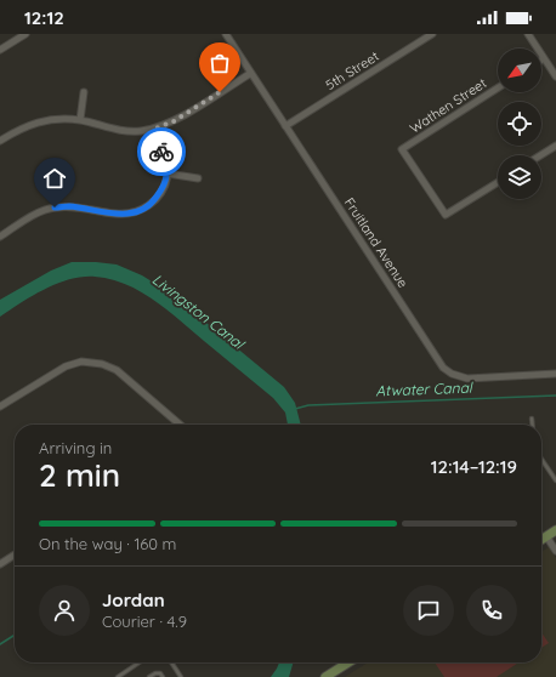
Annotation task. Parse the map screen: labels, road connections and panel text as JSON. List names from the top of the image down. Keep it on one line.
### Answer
{"streets":{"street":["5th Street","Wathen Street","Fruitland Avenue"]},"crossings":[["5th Street","Fruitland Avenue"]],"water":["Livingston Canal","Atwater Canal"],"north":"bottom left","page":{"status":"12:12","heading":["2 min","Arriving in","12:14–12:19"],"panel":["Jordan","Courier · 4.9"],"bar":"On the way · 160 m"}}
